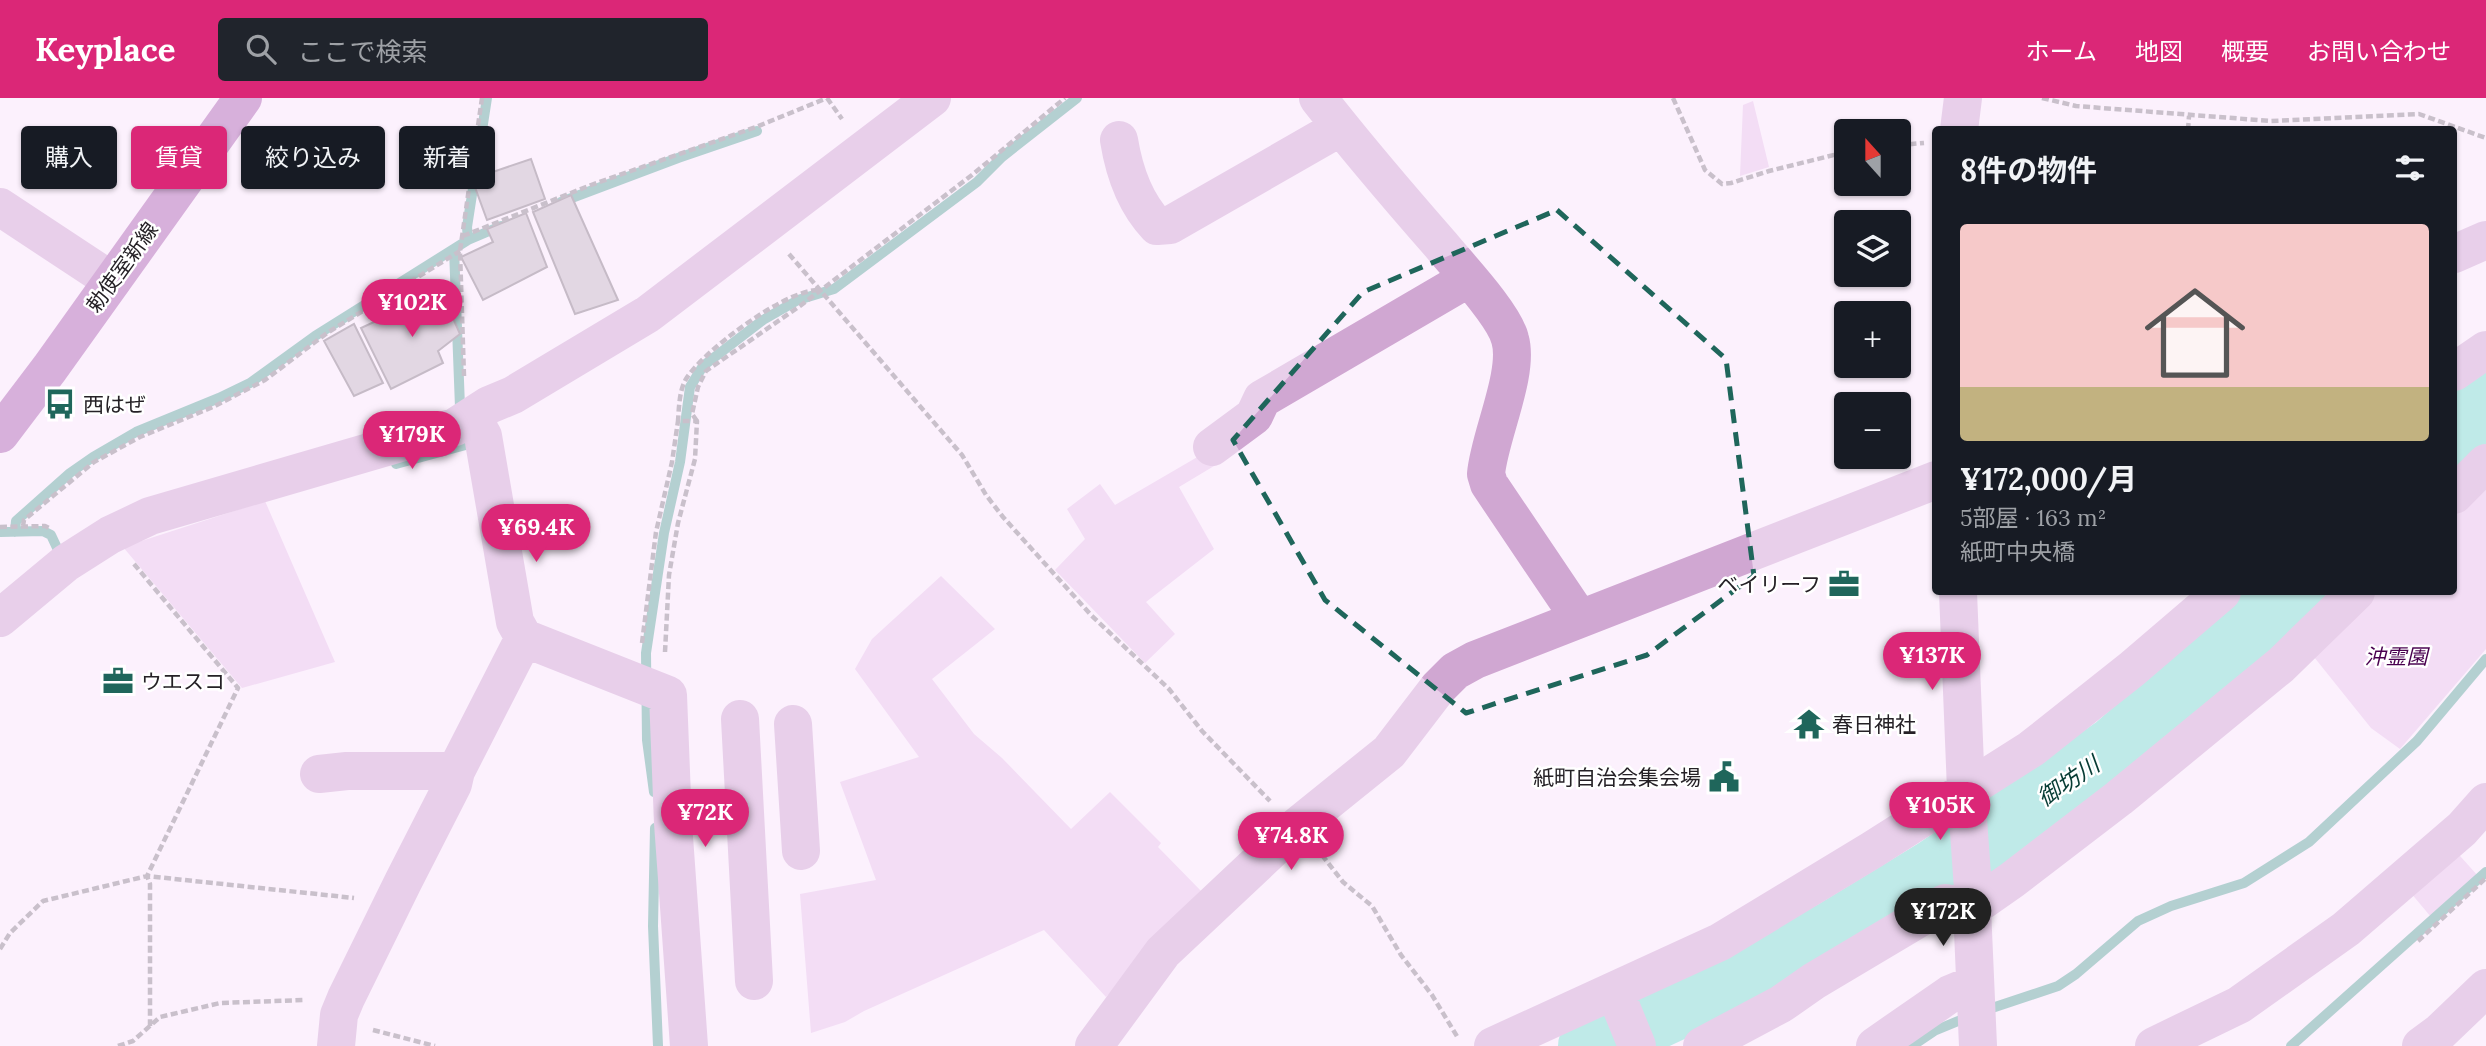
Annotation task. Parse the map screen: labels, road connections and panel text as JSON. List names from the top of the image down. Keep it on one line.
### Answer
{"streets":{"main road":["勅使室新線"]},"water":["御坊川"],"parks":["沖霊園"],"places":{"bus stop":["西はぜ"],"office":["ベイリーフ","ウエスコ"],"temple":["春日神社"],"public building":["紙町自治会集会場"]},"north":"top","page":{"header":"Keyplace","search":"ここで検索","nav":["ホーム","地図","概要","お問い合わせ"],"map_buttons":["+","−"],"chip":["購入","賃貸","絞り込み","新着"],"heading":"8件の物件","list":[{"name":"¥172,000/月","note":"5部屋 · 163 m² · 紙町中央橋"}],"price":["¥102K","¥179K","¥69.4K","¥137K","¥105K","¥72K","¥74.8K","¥172K"]}}
